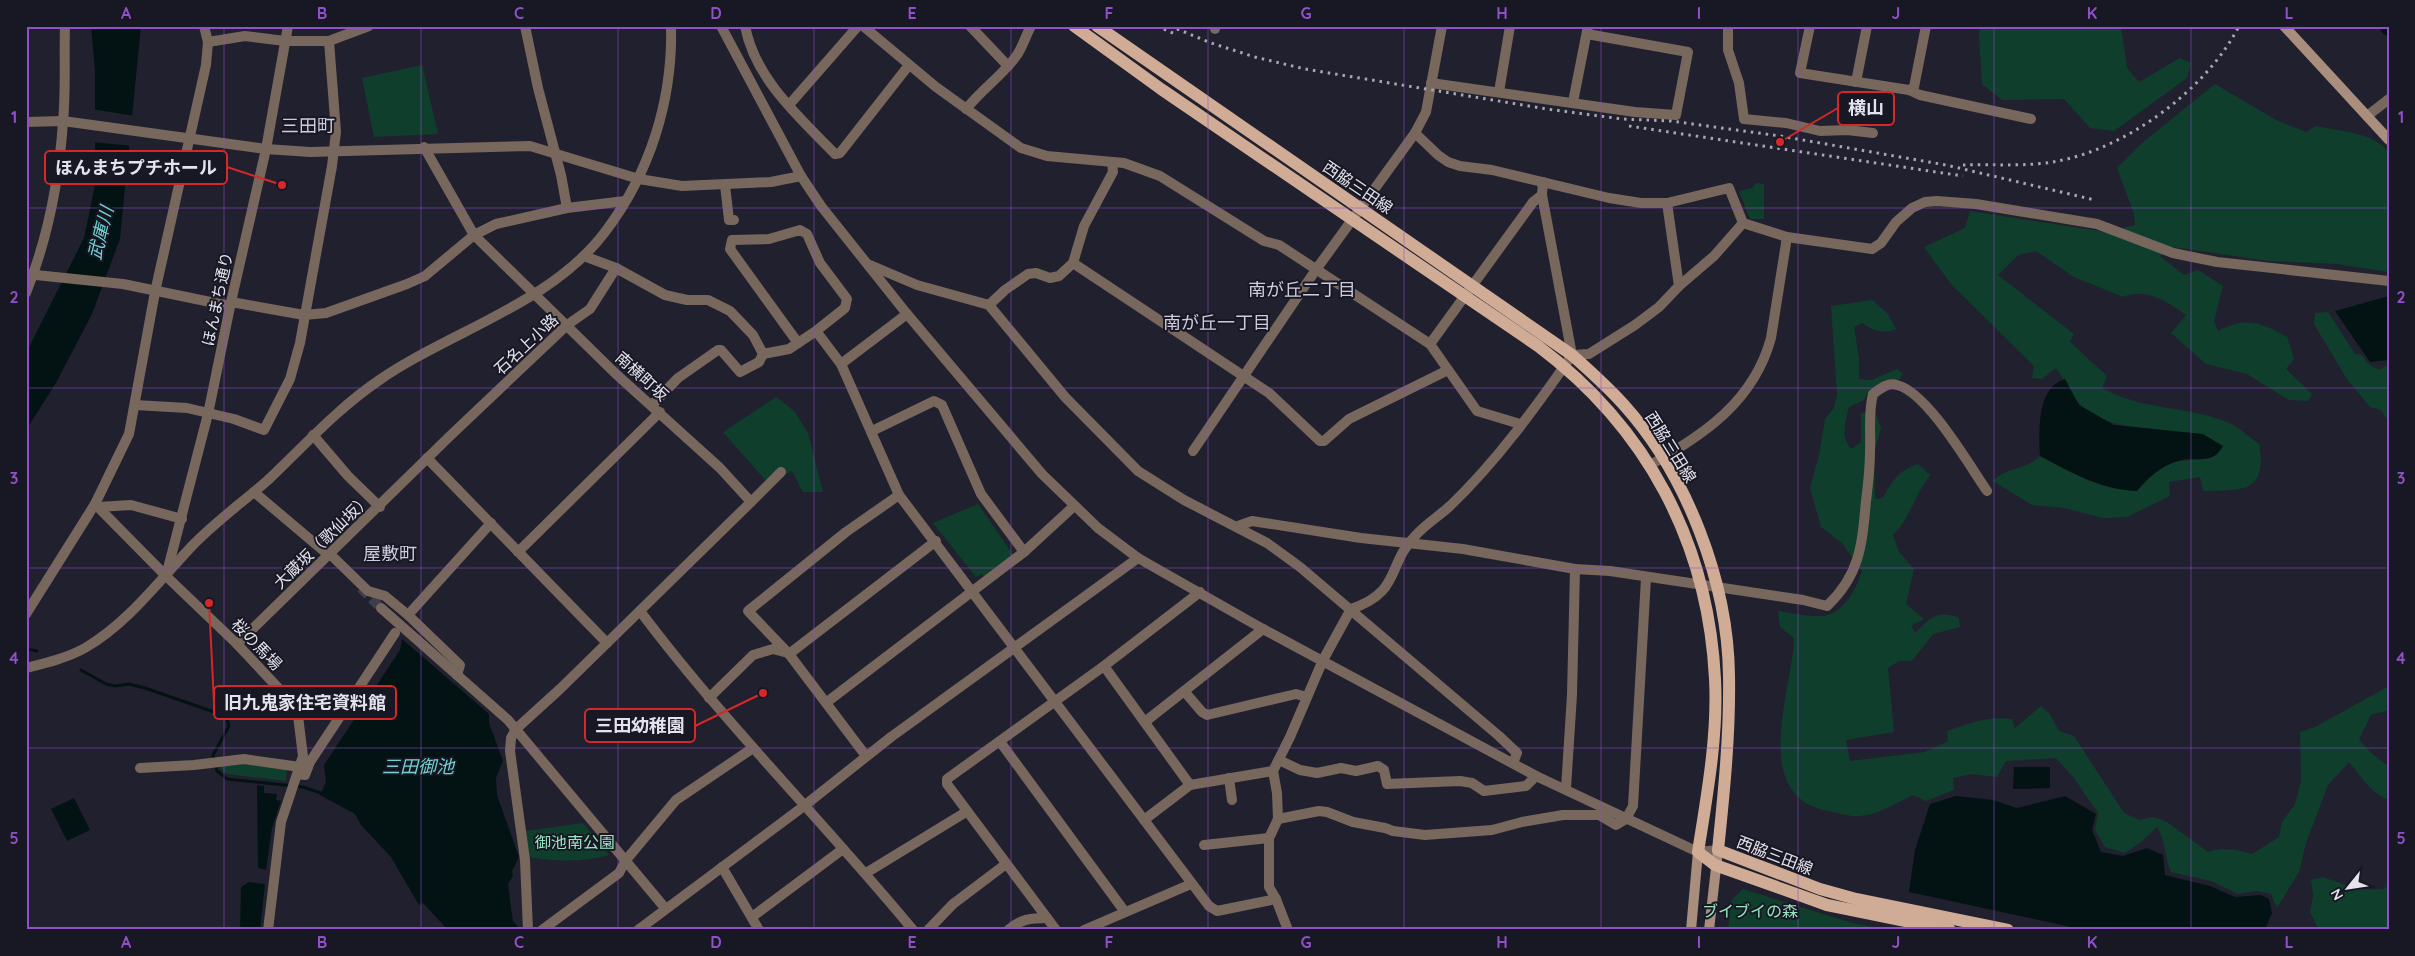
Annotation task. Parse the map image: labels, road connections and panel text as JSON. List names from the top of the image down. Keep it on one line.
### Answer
{"streets":{"main road":["西脇三田線"],"street":["ほんまち通り","石名上小路","南横町坂","大蔵坂（歌仙坂）","桜の馬場"]},"crossings":[["ほんまち通り","桜の馬場"],["石名上小路","南横町坂"],["石名上小路","大蔵坂（歌仙坂）"],["大蔵坂（歌仙坂）","桜の馬場"]],"districts":["三田町","南が丘二丁目","南が丘一丁目","屋敷町"],"water":["武庫川","三田御池"],"parks":["御池南公園","ブイブイの森"],"places":["横山","ほんまちプチホール","旧九鬼家住宅資料館","三田幼稚園"],"north":"bottom left","grid":{"columns":["A","B","C","D","E","F","G","H","I","J","K","L"],"rows":["1","2","3","4","5"]}}
